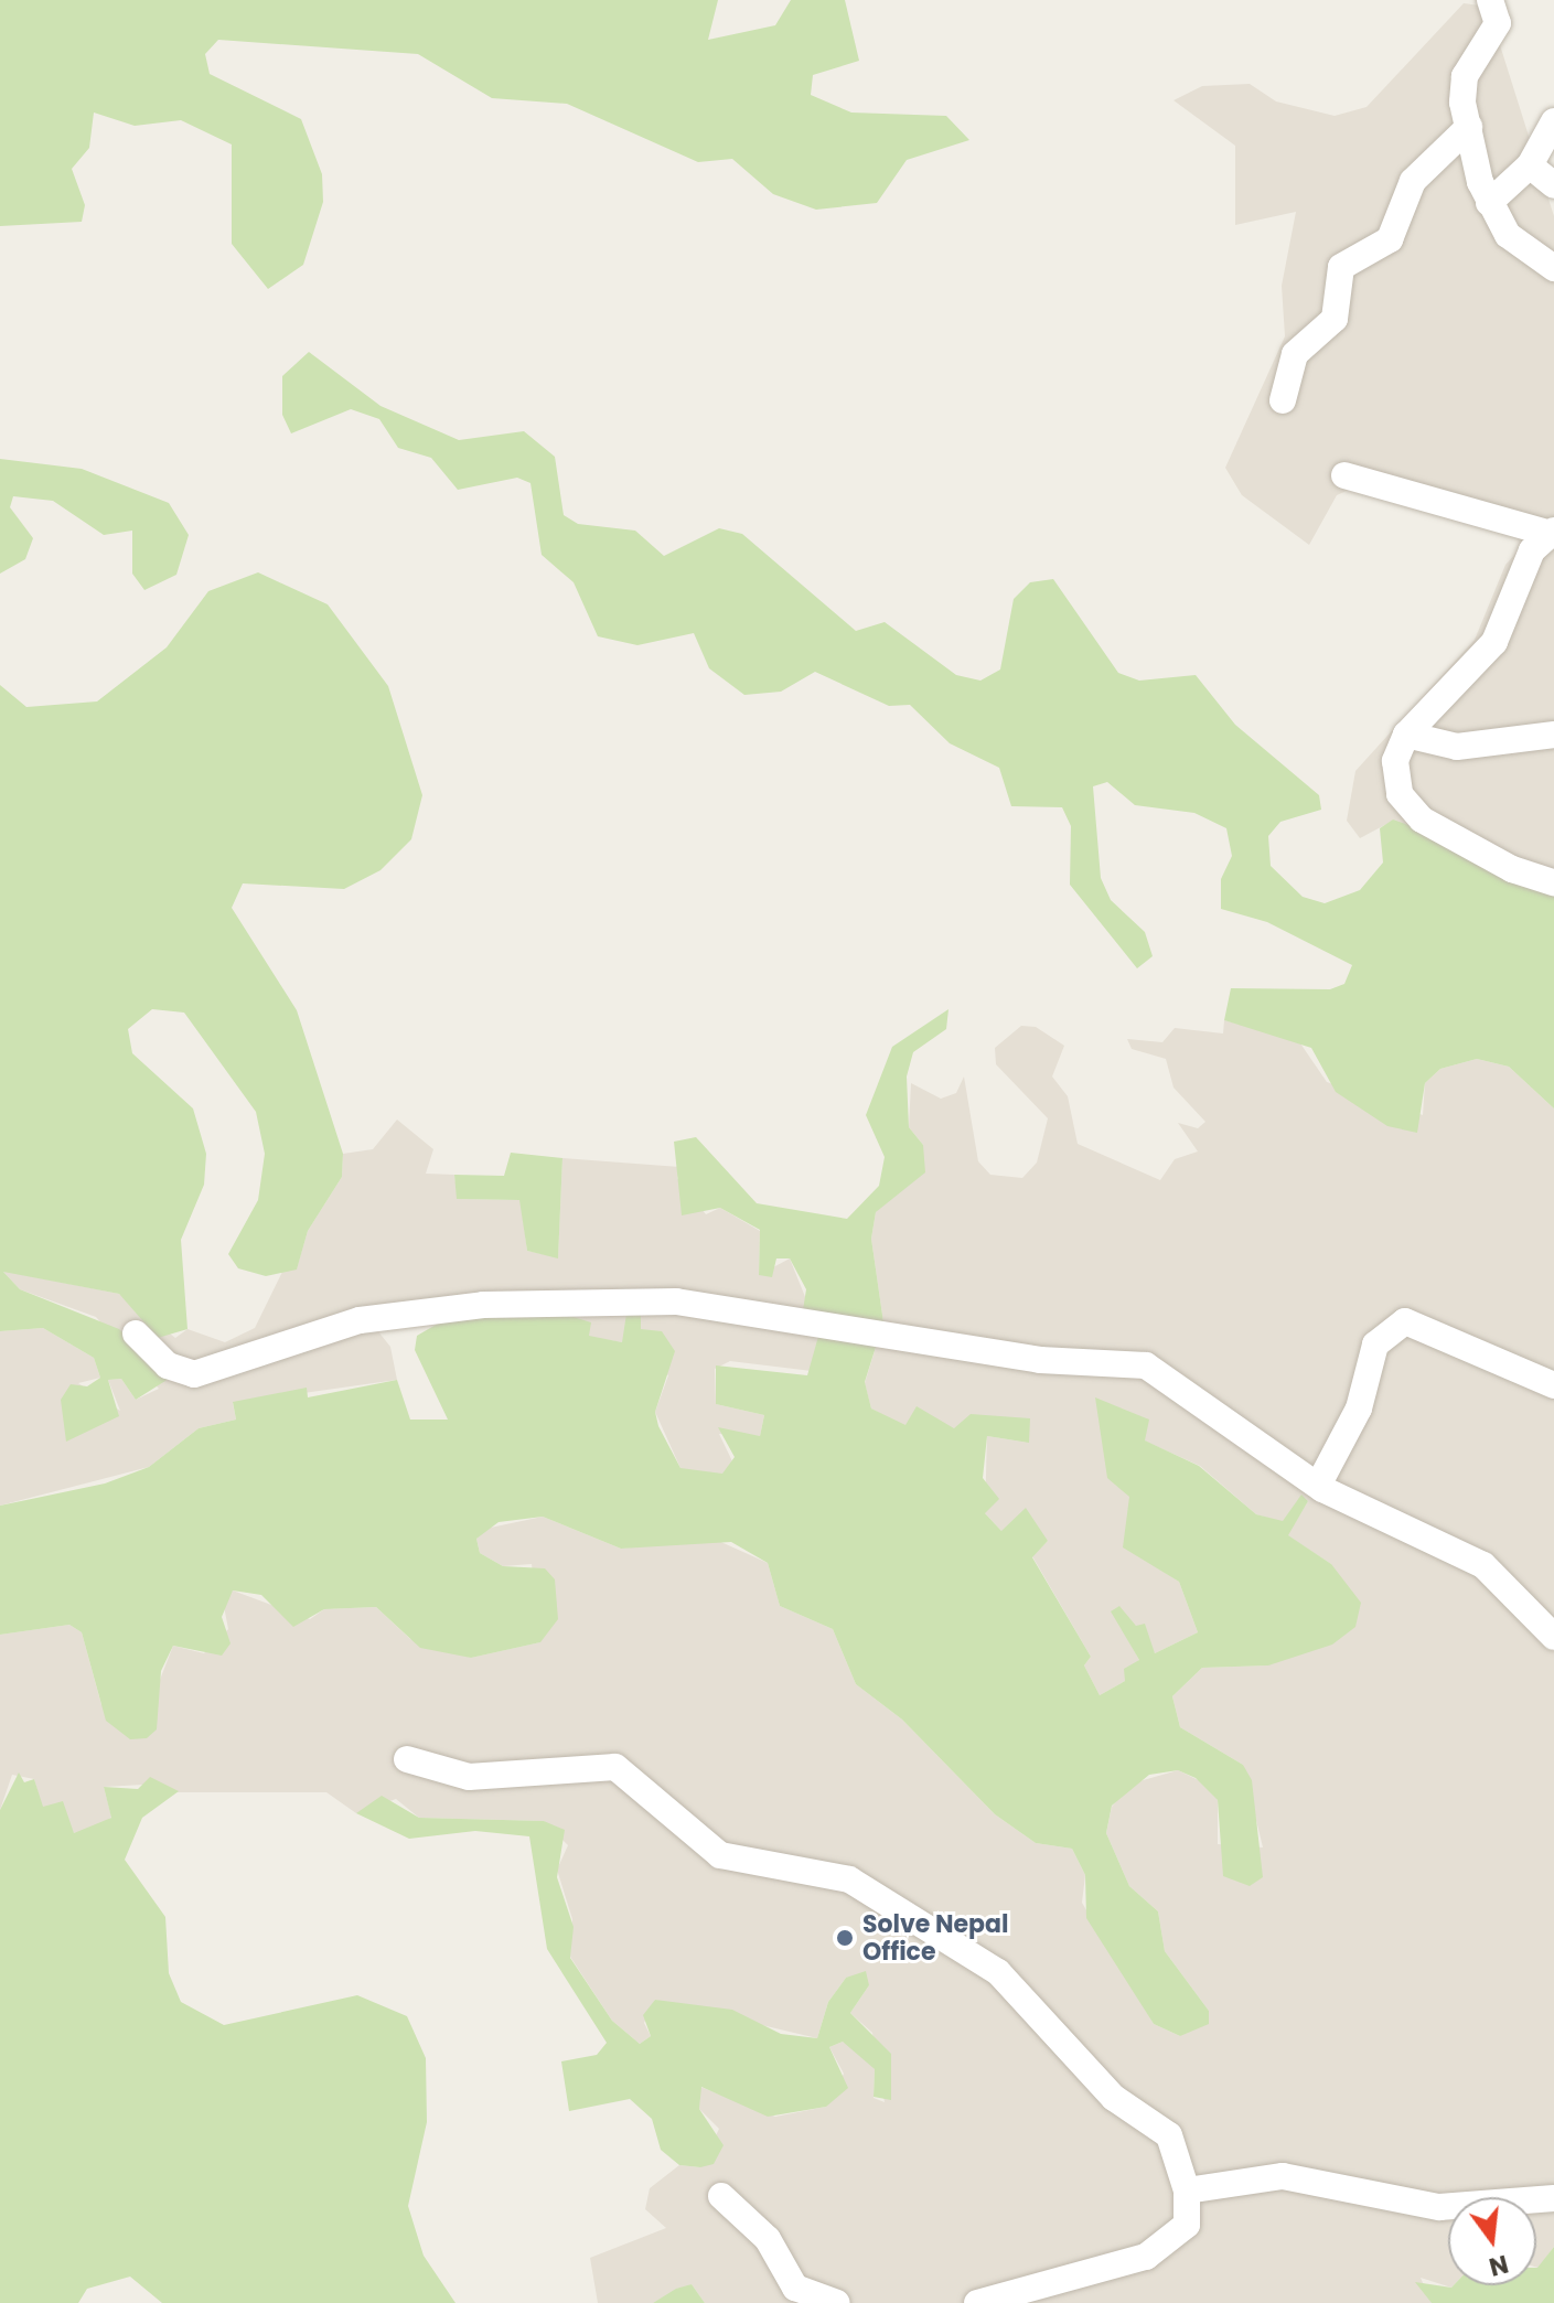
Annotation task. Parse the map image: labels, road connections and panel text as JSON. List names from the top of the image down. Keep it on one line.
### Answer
{"places":["Solve Nepal Office"],"north":"bottom"}
